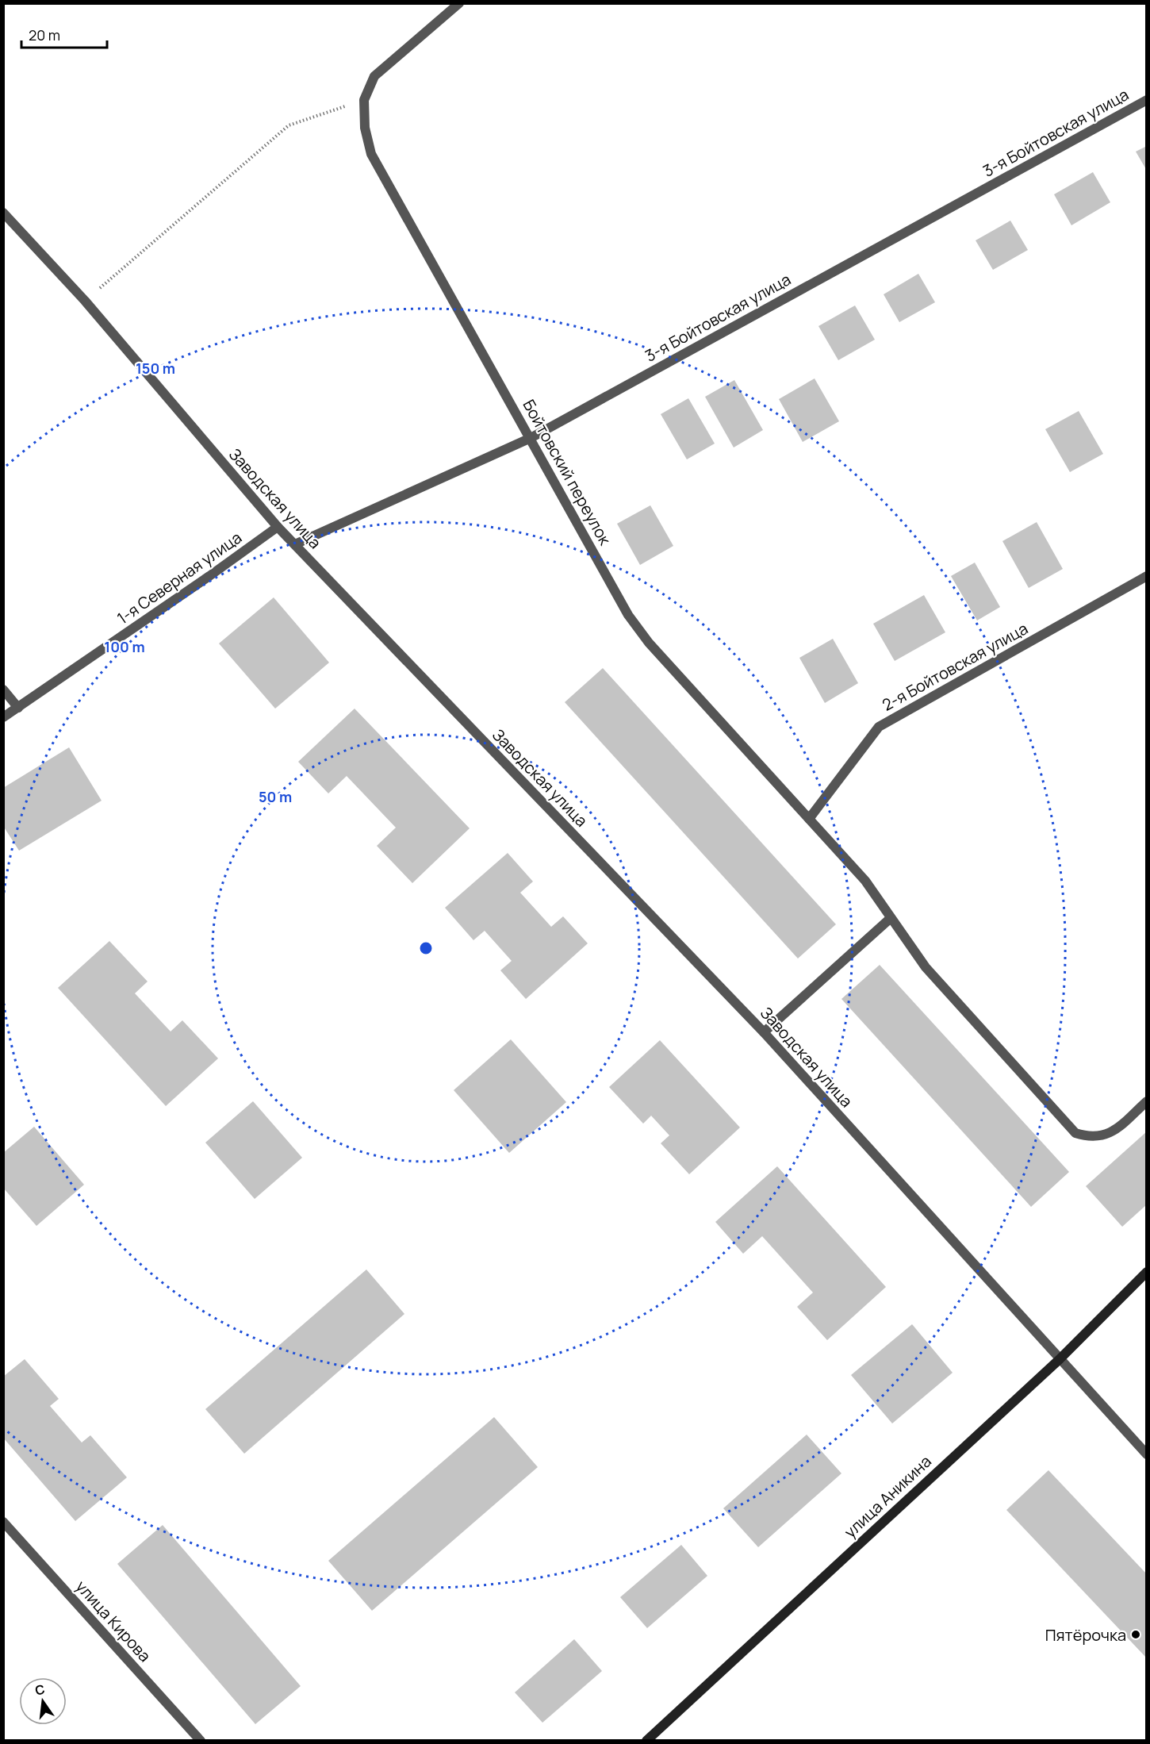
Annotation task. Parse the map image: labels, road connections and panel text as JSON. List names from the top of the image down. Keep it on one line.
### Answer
{"streets":{"street":["3-я Бойтовская улица","Бойтовский переулок","Заводская улица","1-я Северная улица","2-я Бойтовская улица","улица Аникина","улица Кирова"]},"crossings":[["3-я Бойтовская улица","Бойтовский переулок"],["3-я Бойтовская улица","Заводская улица"],["Бойтовский переулок","2-я Бойтовская улица"],["Заводская улица","1-я Северная улица"],["Заводская улица","улица Аникина"]],"places":["Пятёрочка"],"scale_bar":"20 m","north":"top","rings":["150 m","100 m","50 m"]}
